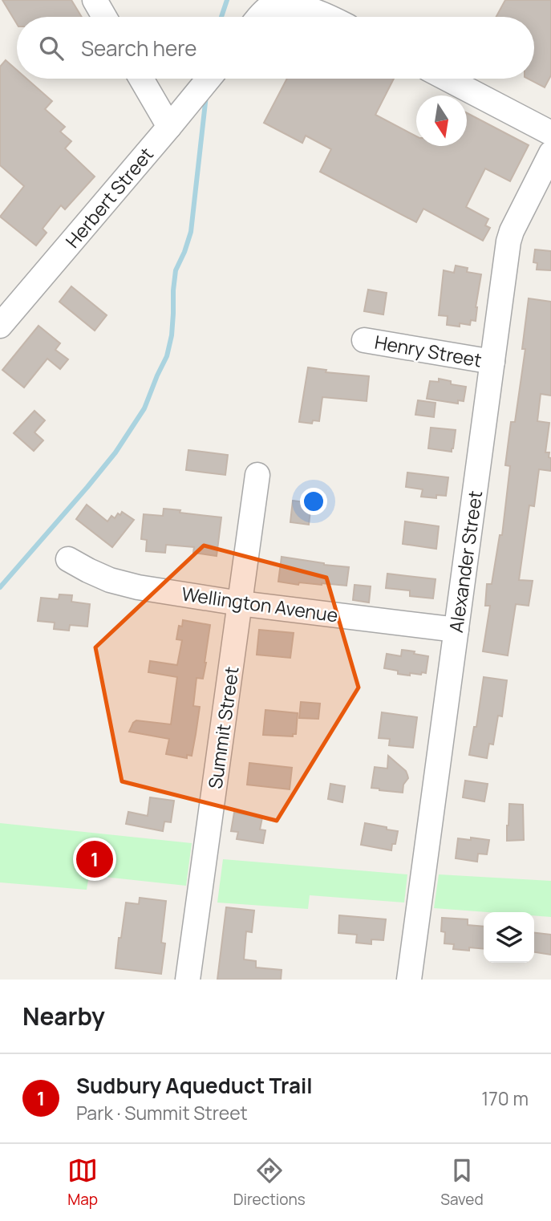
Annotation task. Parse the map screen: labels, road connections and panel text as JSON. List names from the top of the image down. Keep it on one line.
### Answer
{"streets":{"street":["Herbert Street","Henry Street","Alexander Street","Wellington Avenue","Summit Street"]},"crossings":[["Henry Street","Alexander Street"],["Alexander Street","Wellington Avenue"],["Wellington Avenue","Summit Street"]],"north":"bottom","page":{"search":"Search here","pins":"1","heading":"Nearby","list":[{"mark":"1","name":"Sudbury Aqueduct Trail","note":"Park · Summit Street","value":"170 m"}],"nav":["Map","Directions","Saved"]}}
